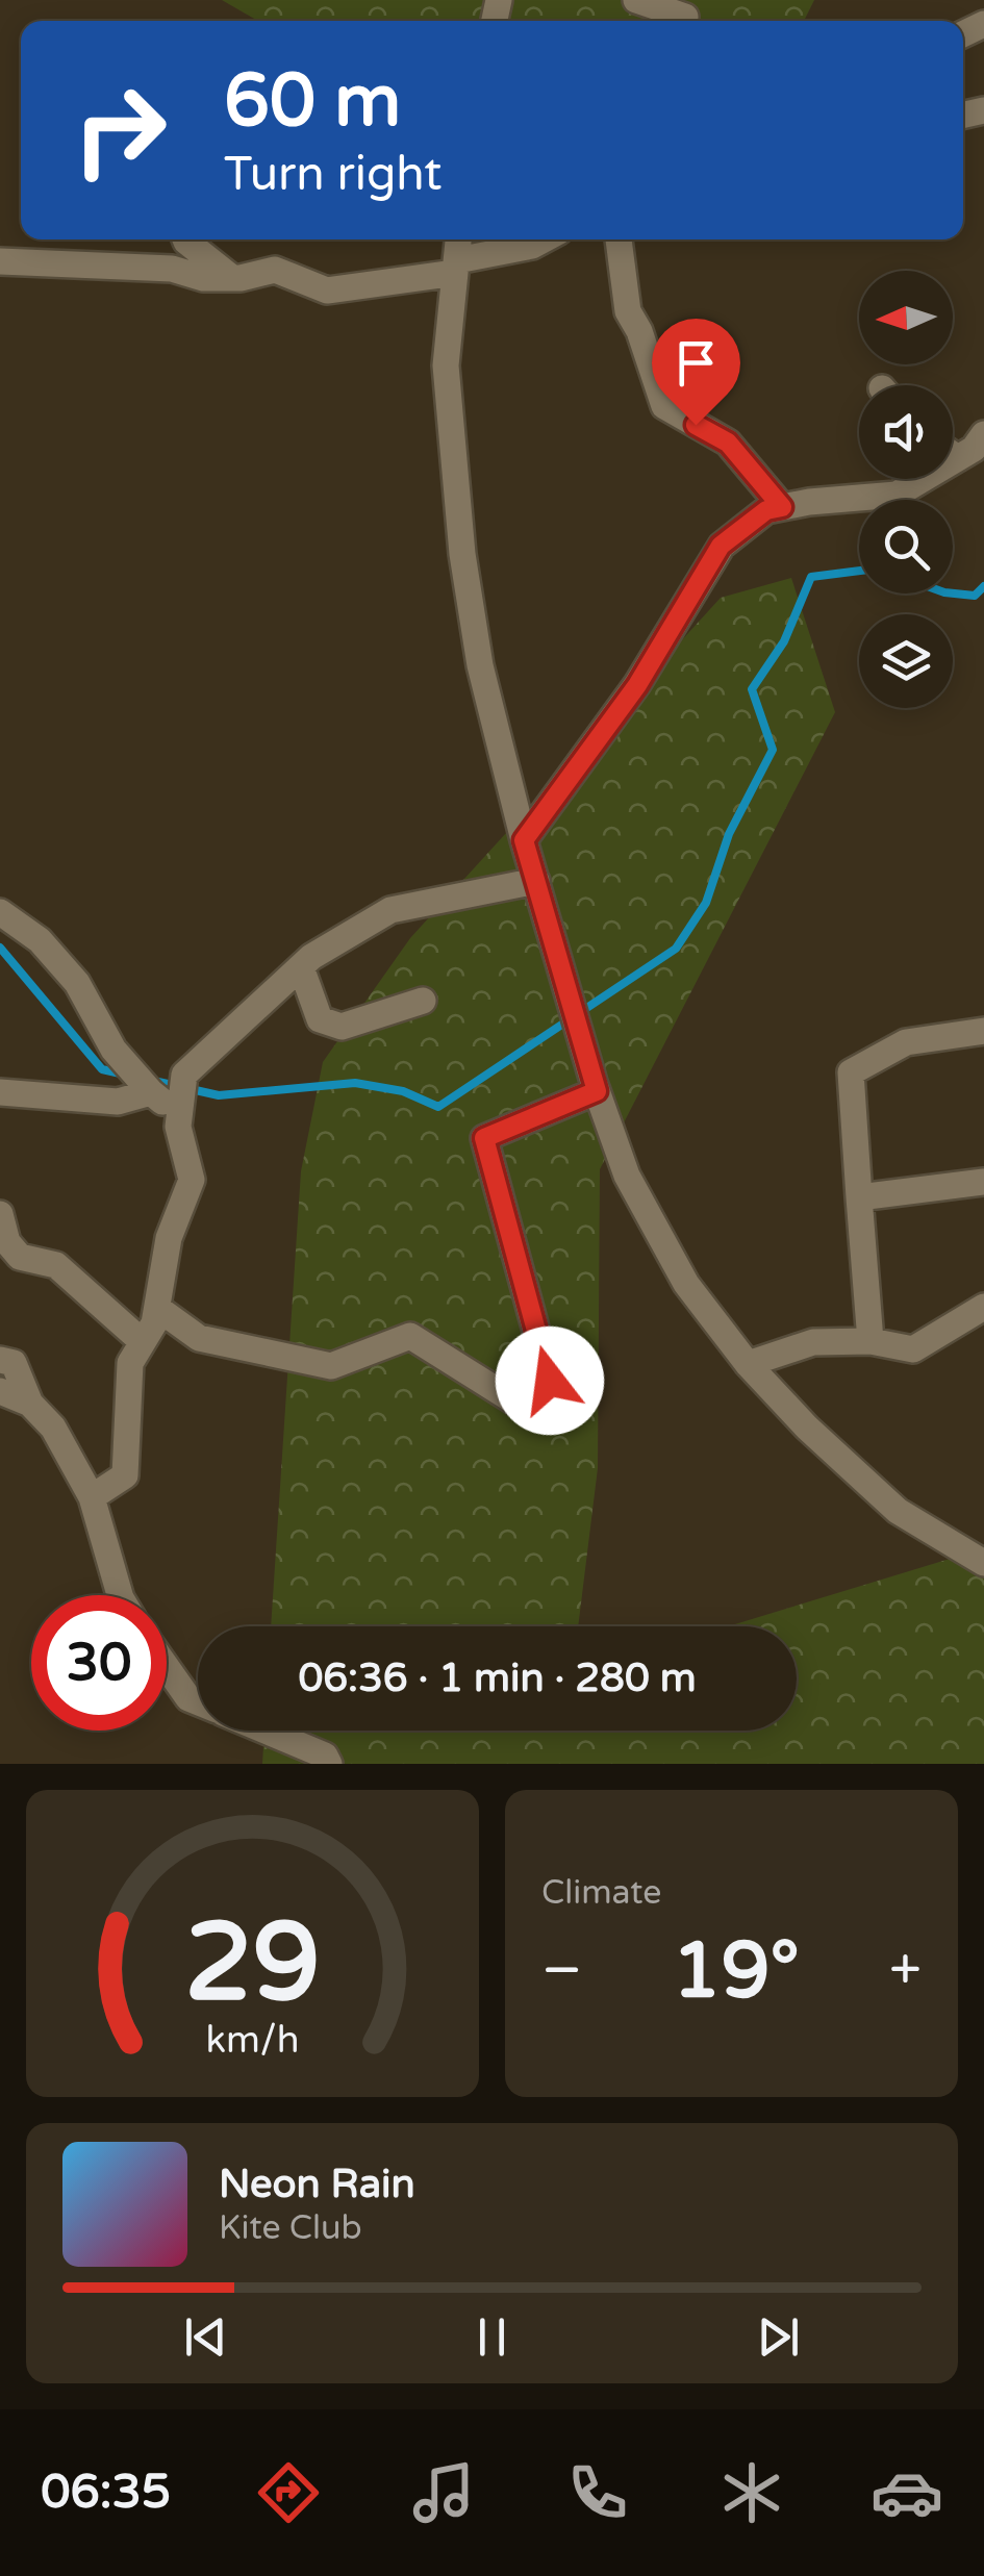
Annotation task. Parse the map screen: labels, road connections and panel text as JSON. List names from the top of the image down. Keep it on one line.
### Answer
{"north":"left","page":{"turn":["60 m","Turn right"],"limit":"30","trip":"06:36 · 1 min · 280 m","tile":"Climate","heat":["−","19°","+"],"song":["Neon Rain","Kite Club"],"tabs":"06:35","gauge":["29","km/h"]}}
